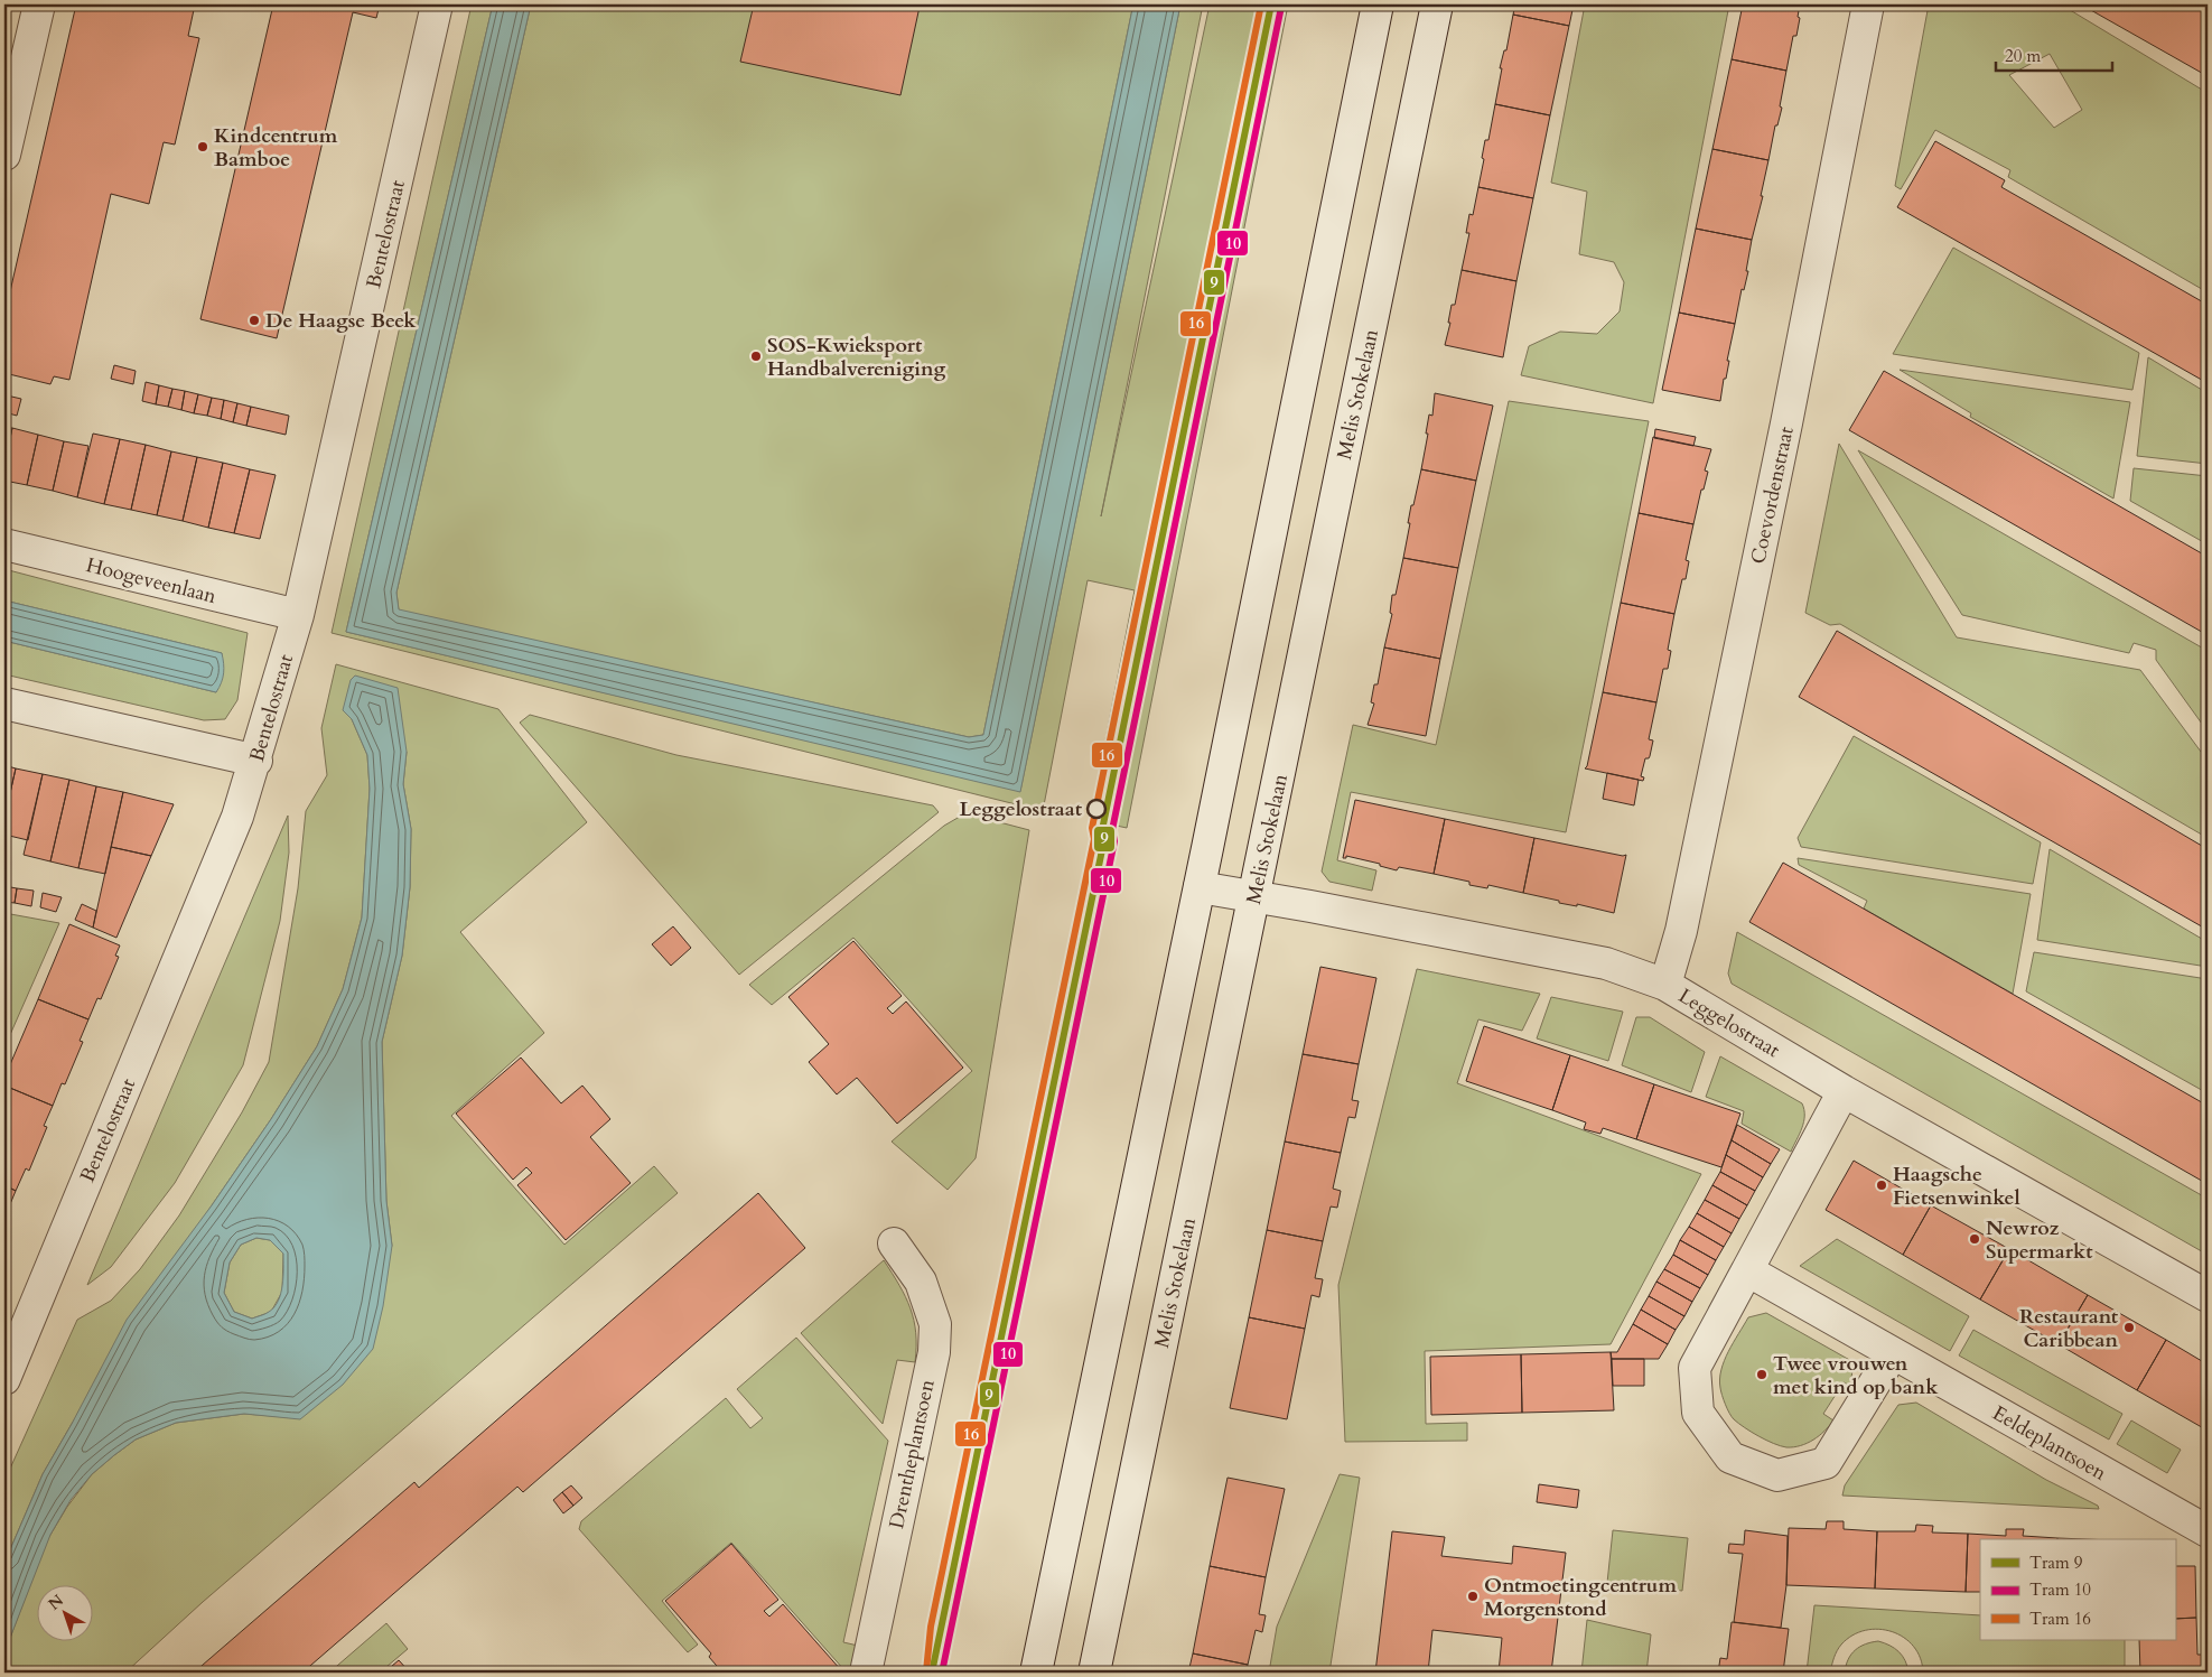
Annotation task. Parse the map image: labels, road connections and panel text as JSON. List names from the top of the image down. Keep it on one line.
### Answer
{"streets":{"street":["Bentelostraat","Melis Stokelaan","Coevordenstraat","Hoogeveenlaan","Leggelostraat","Eeldeplantsoen","Drentheplantsoen"]},"crossings":[["Bentelostraat","Hoogeveenlaan"],["Melis Stokelaan","Leggelostraat"],["Coevordenstraat","Leggelostraat"]],"places":["Kindcentrum Bamboe","De Haagse Beek","SOS-Kwieksport Handbalvereniging","Leggelostraat","Haagsche Fietsenwinkel","Newroz Supermarkt","Restaurant Caribbean","Twee vrouwen met kind op bank","Ontmoetingcentrum Morgenstond"],"lines":["tram line 9","tram line 16","tram line 10"],"legend":["Tram 9","Tram 10","Tram 16"],"scale_bar":"20 m","north":"top left"}
